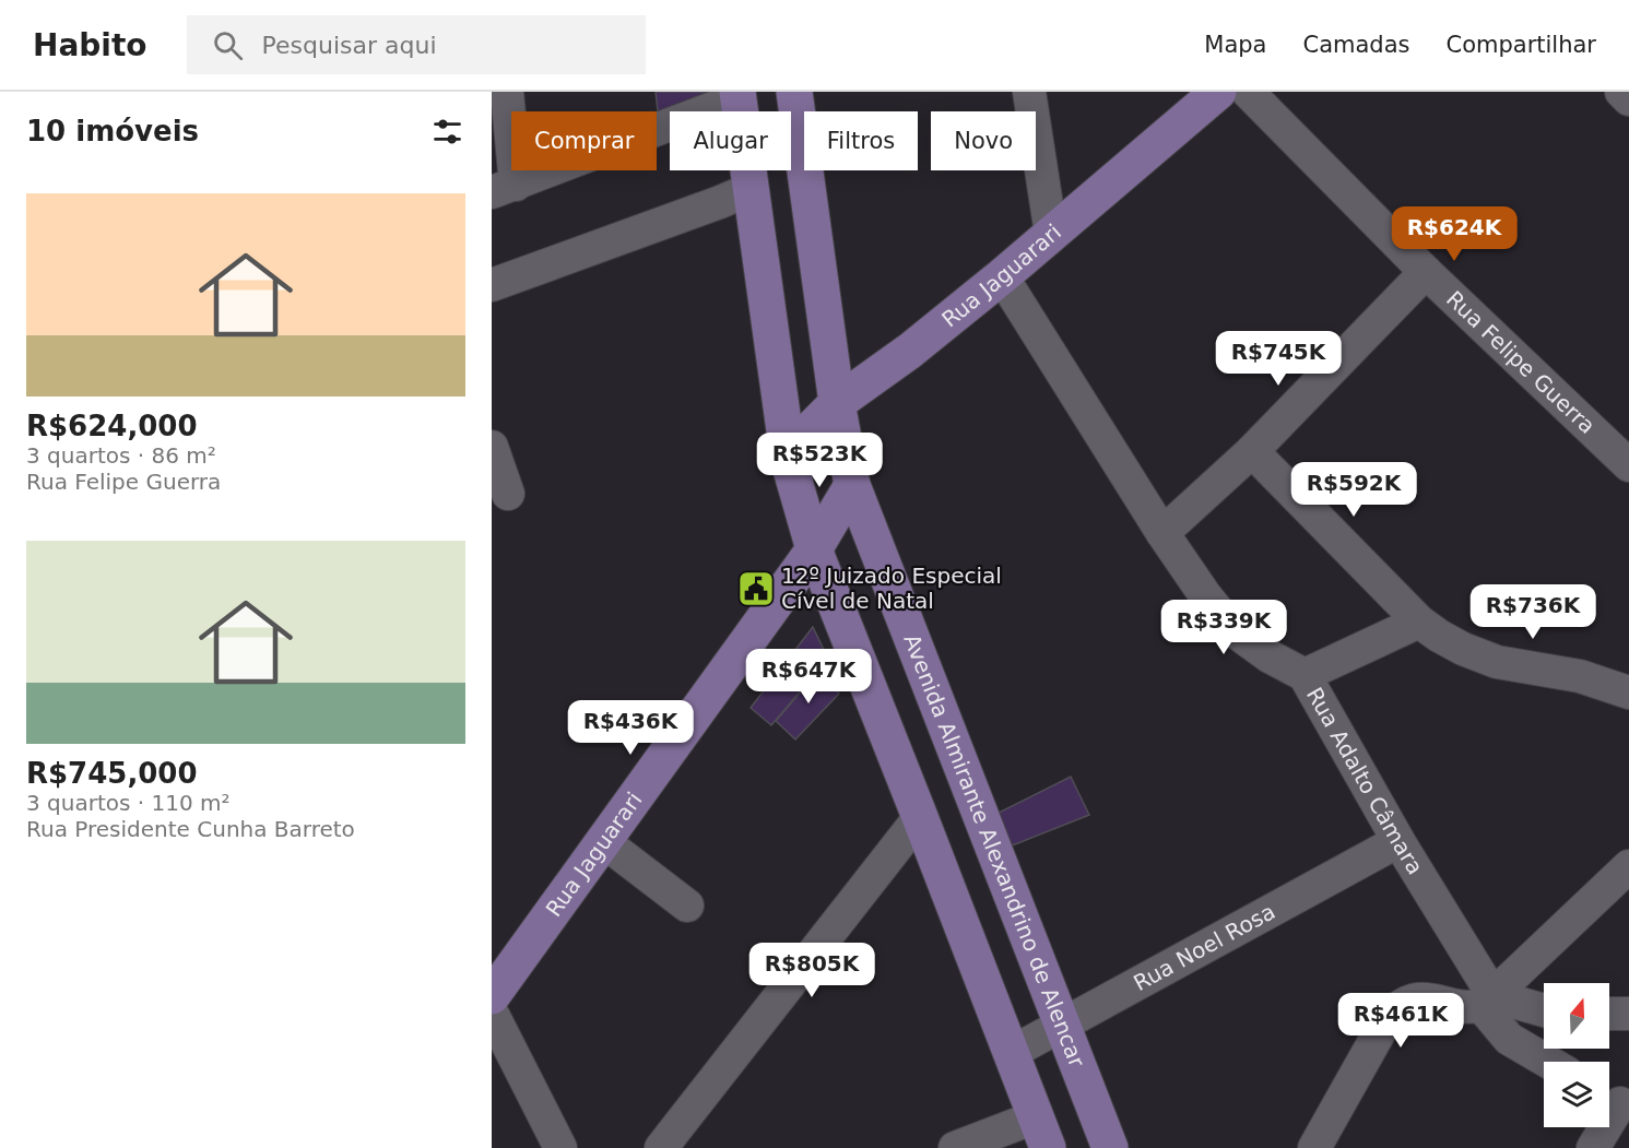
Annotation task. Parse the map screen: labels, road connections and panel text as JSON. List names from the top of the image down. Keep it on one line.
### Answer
{"streets":{"main road":["Rua Jaguarari","Avenida Almirante Alexandrino de Alencar"],"street":["Rua Felipe Guerra","Rua Adalto Câmara","Rua Noel Rosa"]},"crossings":[["Rua Jaguarari","Rua Adalto Câmara"],["Rua Jaguarari","Avenida Almirante Alexandrino de Alencar"],["Rua Adalto Câmara","Rua Noel Rosa"],["Avenida Almirante Alexandrino de Alencar","Rua Noel Rosa"]],"places":{"public building":["12º Juizado Especial Cível de Natal"]},"north":"top","page":{"header":"Habito","search":"Pesquisar aqui","nav":["Mapa","Camadas","Compartilhar"],"heading":"10 imóveis","chip":["Comprar","Alugar","Filtros","Novo"],"list":[{"name":"R$624,000","note":"3 quartos · 86 m² · Rua Felipe Guerra"},{"name":"R$745,000","note":"3 quartos · 110 m² · Rua Presidente Cunha Barreto"}],"price":["R$624K","R$745K","R$523K","R$592K","R$736K","R$339K","R$647K","R$436K","R$805K","R$461K"]}}
